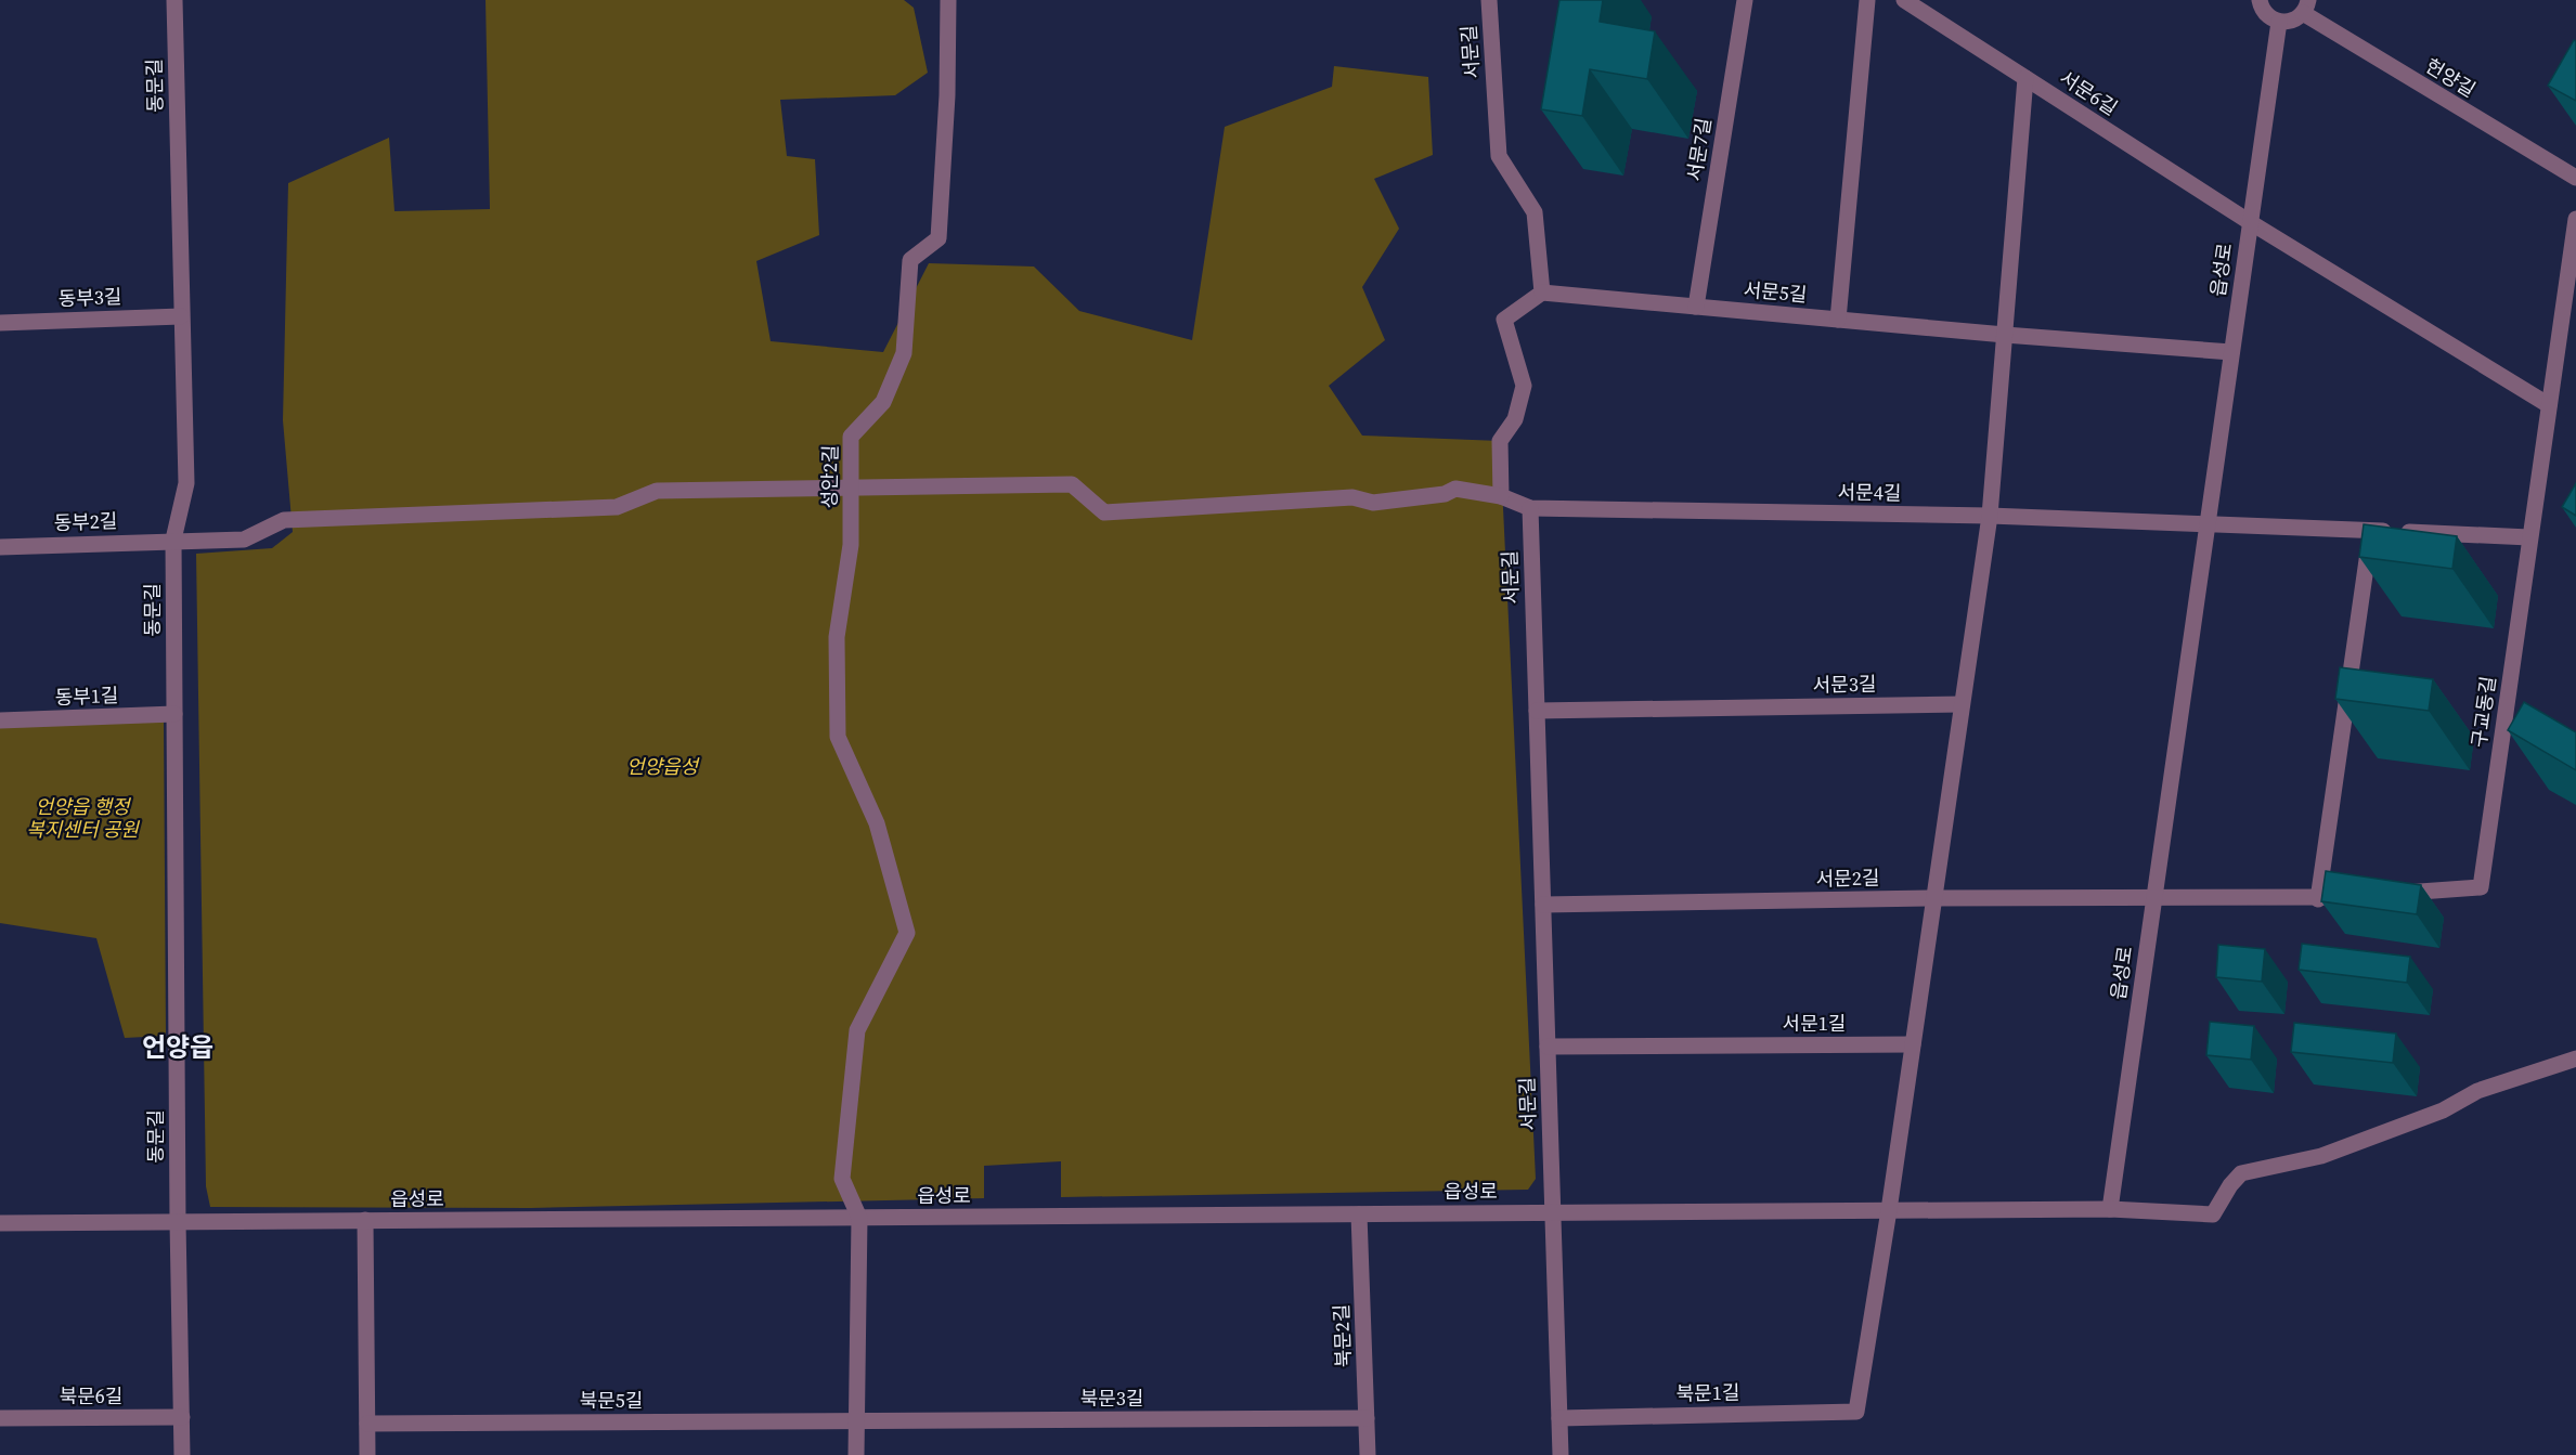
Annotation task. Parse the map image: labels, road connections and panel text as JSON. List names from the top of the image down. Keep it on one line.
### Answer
{"streets":{"street":["서문길","헌양길","동문길","서문6길","서문7길","읍성로","서문5길","동부3길","성안2길","서문4길","동부2길","서문3길","동부1길","구교동길","서문2길","서문1길","북문2길","북문1길","북문6길","북문3길","북문5길"]},"crossings":[["서문길","읍성로"],["서문길","서문5길"],["서문길","서문4길"],["서문길","서문3길"],["서문길","서문2길"],["서문길","서문1길"],["동문길","읍성로"],["동문길","동부3길"],["동문길","동부2길"],["동문길","동부1길"],["서문6길","읍성로"],["서문6길","구교동길"],["서문7길","서문5길"],["읍성로","서문5길"],["읍성로","성안2길"],["읍성로","서문4길"],["읍성로","서문2길"],["읍성로","북문2길"],["읍성로","북문1길"],["성안2길","동부2길"],["북문2길","북문3길"],["북문3길","북문5길"]],"districts":["언양읍"],"parks":["언양읍성","언양읍 행정 복지센터 공원"]}
